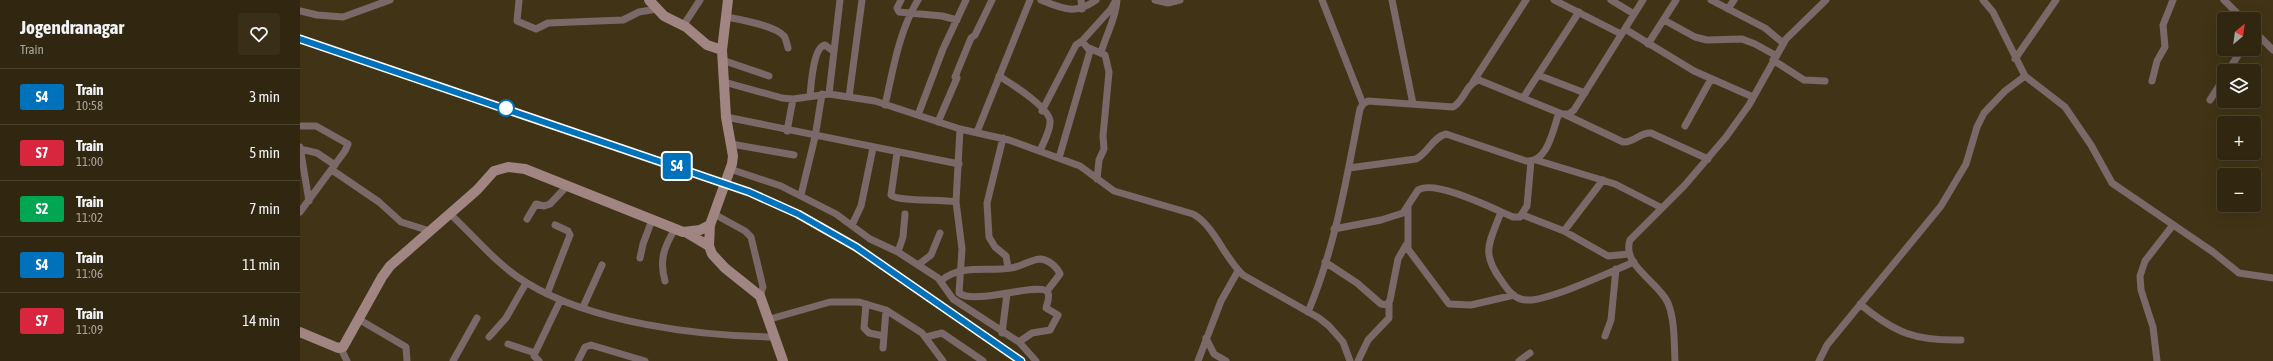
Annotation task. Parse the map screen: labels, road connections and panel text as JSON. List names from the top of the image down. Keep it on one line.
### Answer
{"north":"top right","page":{"heading":["Jogendranagar","Train"],"on_map":"S4","map_buttons":["+","−"],"list":[{"mark":"S4","name":"Train","note":"10:58","value":"3 min"},{"mark":"S7","name":"Train","note":"11:00","value":"5 min"},{"mark":"S2","name":"Train","note":"11:02","value":"7 min"},{"mark":"S4","name":"Train","note":"11:06","value":"11 min"},{"mark":"S7","name":"Train","note":"11:09","value":"14 min"}]}}
